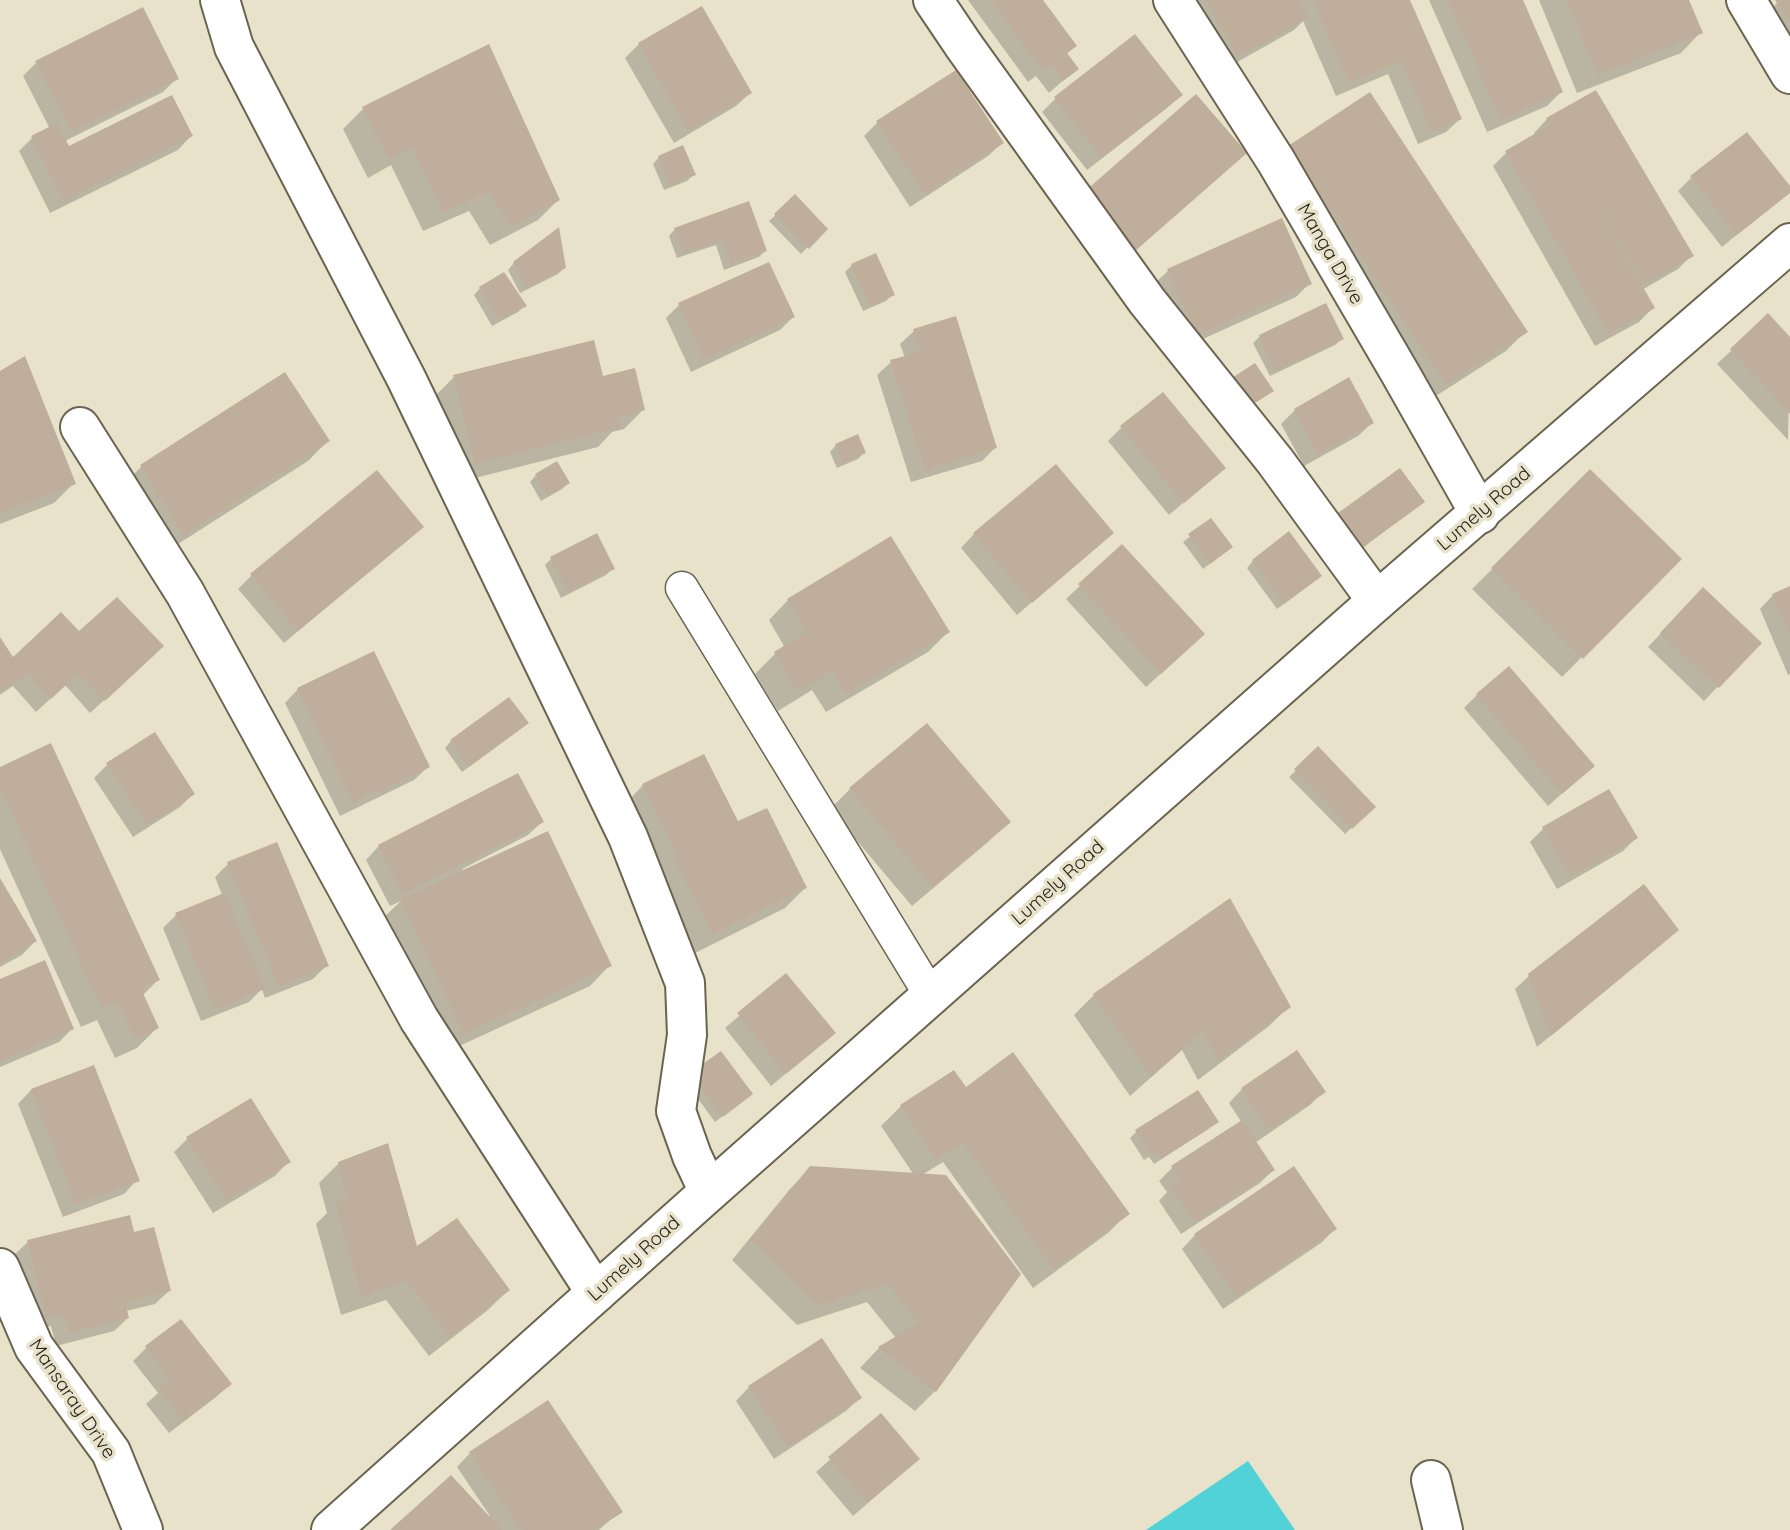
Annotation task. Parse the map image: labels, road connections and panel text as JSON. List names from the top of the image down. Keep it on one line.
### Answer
{"streets":{"street":["Manga Drive","Lumely Road","Mansaray Drive"]},"crossings":[["Manga Drive","Lumely Road"]]}
